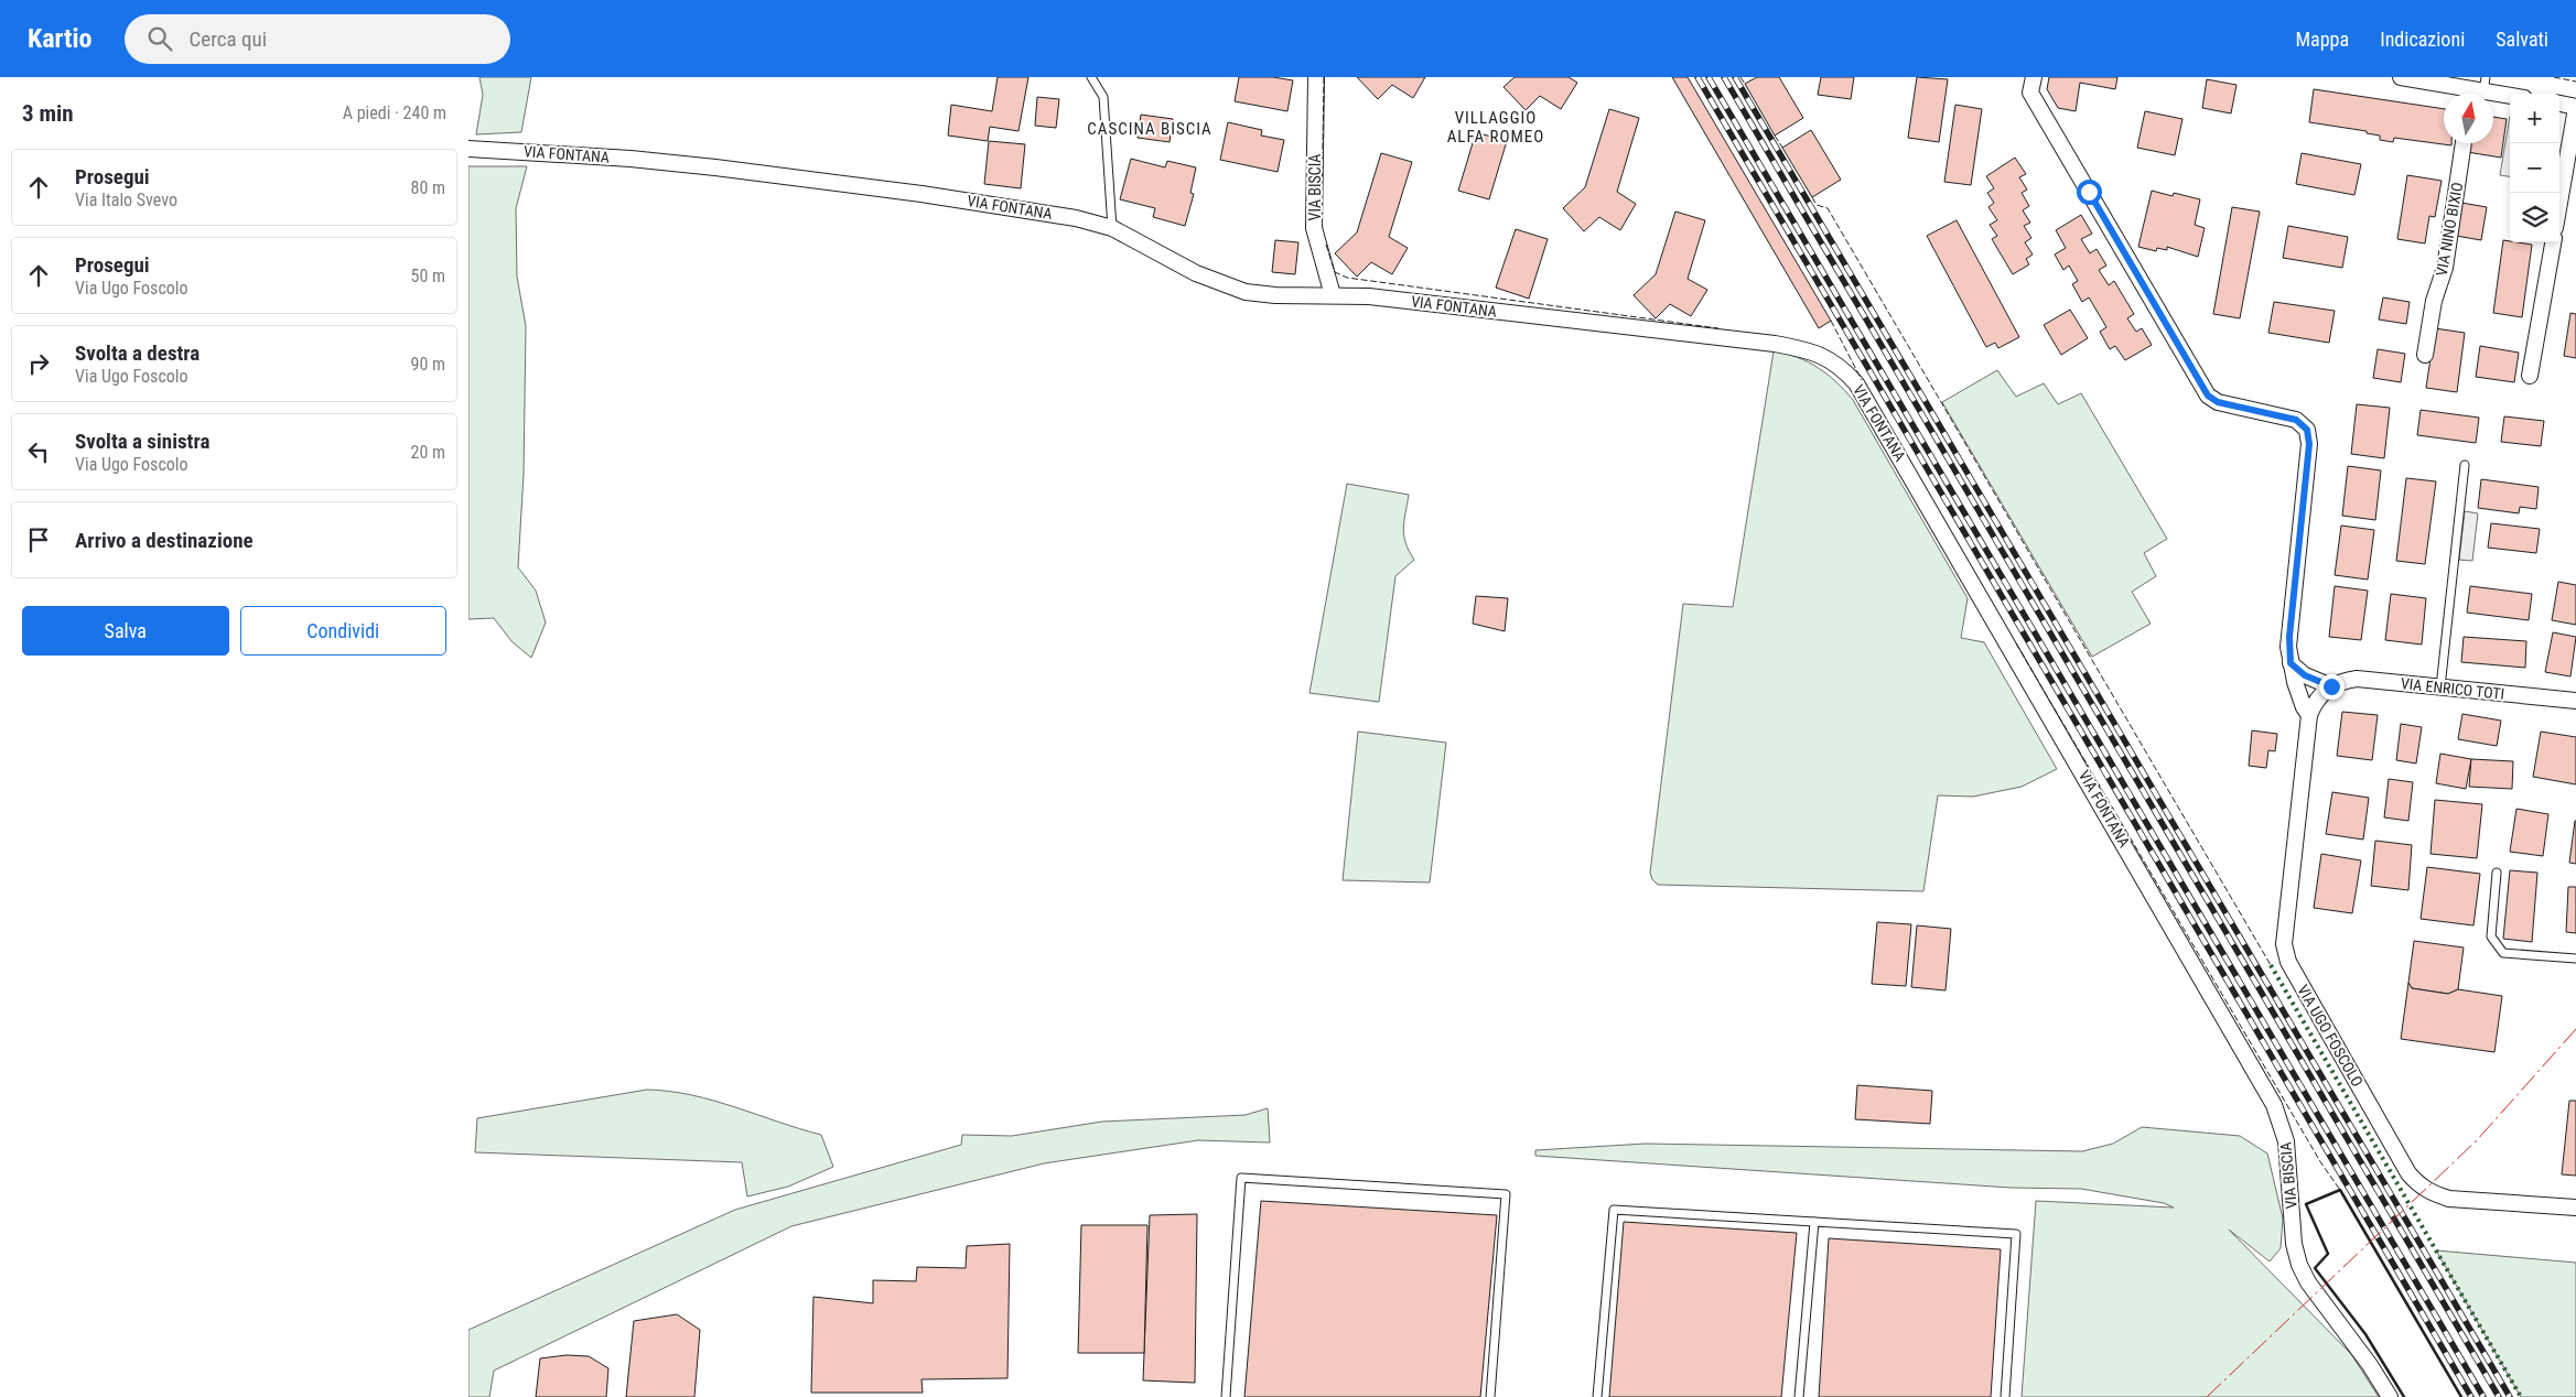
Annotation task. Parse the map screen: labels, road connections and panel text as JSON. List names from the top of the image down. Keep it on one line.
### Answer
{"streets":{"street":["VIA FONTANA","VIA BISCIA","VIA NINO BIXIO","VIA ENRICO TOTI","VIA UGO FOSCOLO"]},"crossings":[["VIA FONTANA","VIA BISCIA"],["VIA ENRICO TOTI","VIA UGO FOSCOLO"]],"districts":["VILLAGGIO ALFA ROMEO","CASCINA BISCIA"],"north":"top","page":{"header":"Kartio","search":"Cerca qui","nav":["Mappa","Indicazioni","Salvati"],"heading":["3 min","A piedi · 240 m"],"map_buttons":["+","−"],"list":[["Prosegui","Via Italo Svevo","80 m"],["Prosegui","Via Ugo Foscolo","50 m"],["Svolta a destra","Via Ugo Foscolo","90 m"],["Svolta a sinistra","Via Ugo Foscolo","20 m"],"Arrivo a destinazione"],"buttons":["Salva","Condividi"]}}
